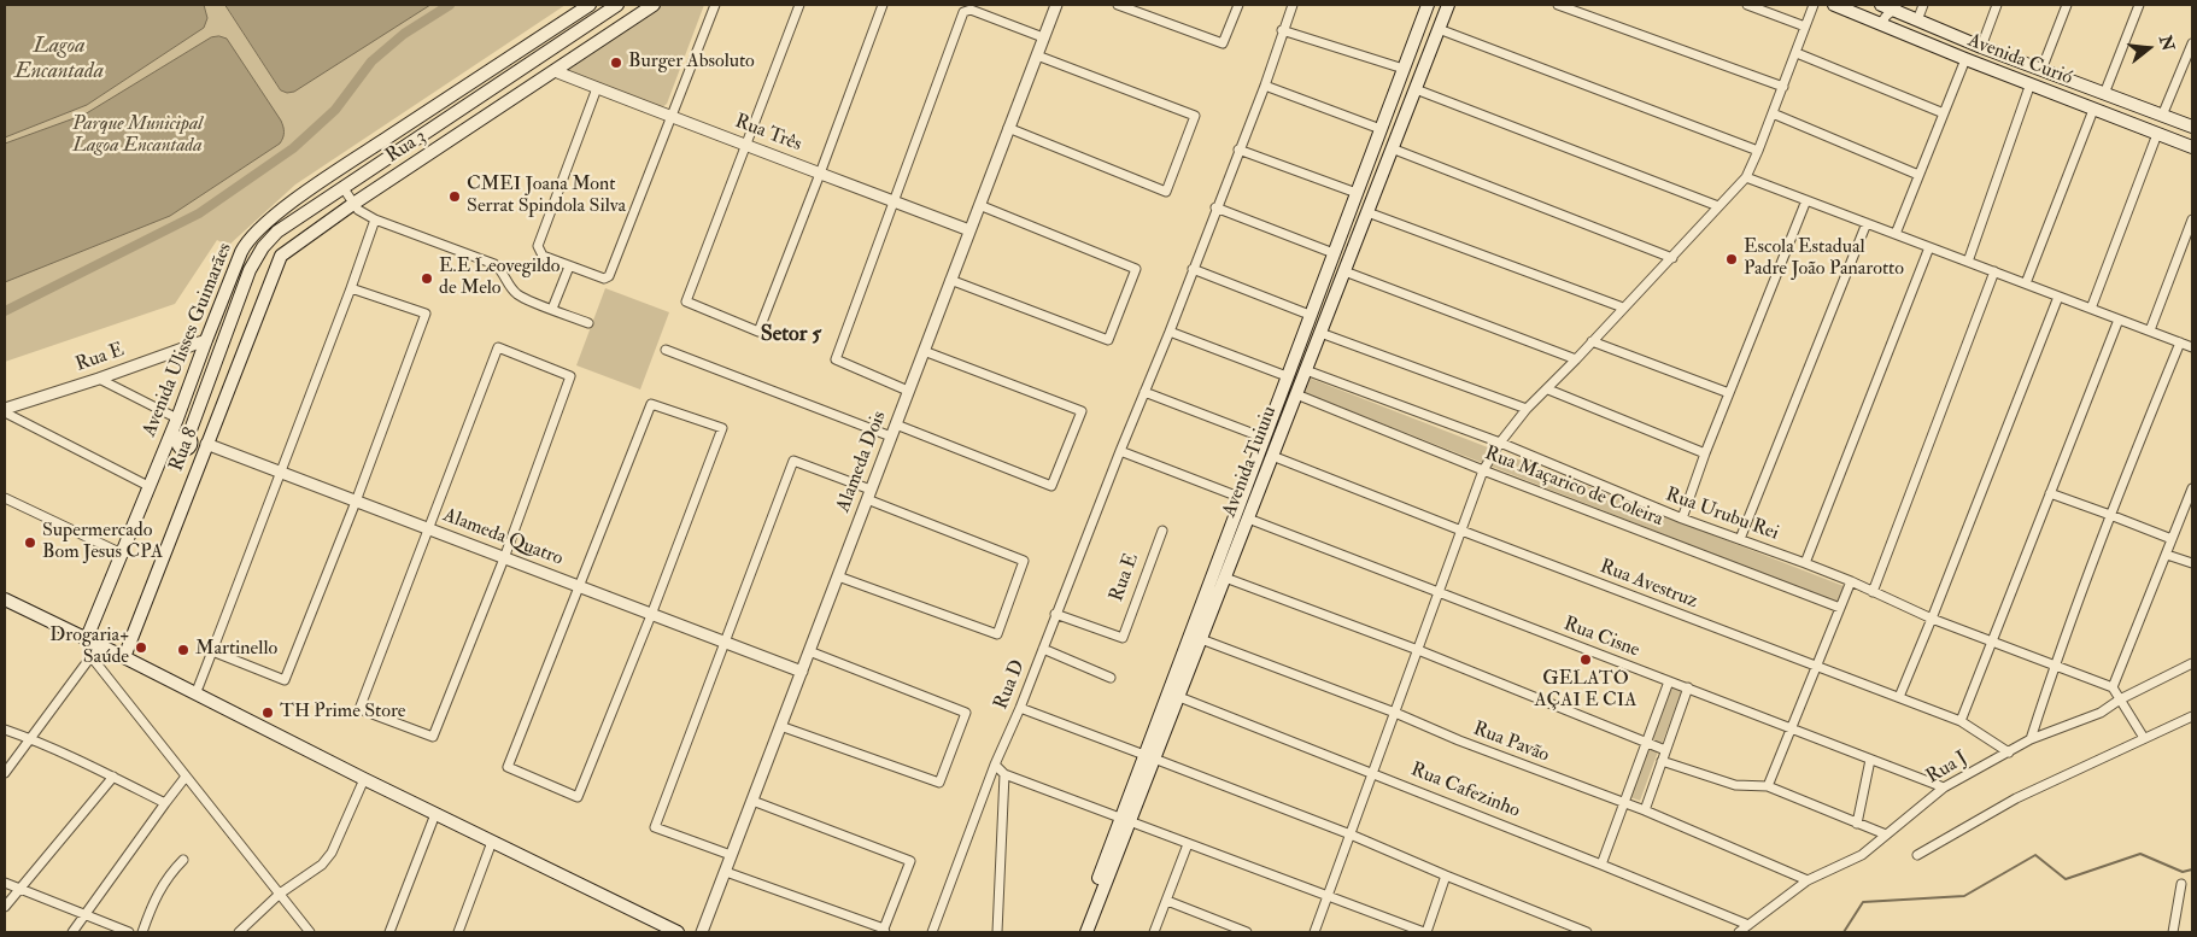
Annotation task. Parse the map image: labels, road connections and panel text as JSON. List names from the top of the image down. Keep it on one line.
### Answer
{"streets":{"main road":["Avenida Curió","Rua 3","Avenida Ulisses Guimarães","Rua 8","Avenida Tuiuiu","Alameda Quatro"],"street":["Rua Três","Rua E","Alameda Dois","Rua Maçarico de Coleira","Rua Urubu Rei","Rua Avestruz","Rua Cisne","Rua D","Rua Pavão","Rua J","Rua Cafezinho"]},"crossings":[["Rua Três","Rua 3"],["Rua Três","Alameda Dois"],["Rua 3","Rua 8"],["Avenida Ulisses Guimarães","Rua E"],["Avenida Ulisses Guimarães","Alameda Quatro"],["Rua E","Rua D"],["Rua 8","Alameda Quatro"],["Alameda Dois","Alameda Quatro"],["Avenida Tuiuiu","Rua Maçarico de Coleira"],["Avenida Tuiuiu","Rua Urubu Rei"],["Avenida Tuiuiu","Rua Avestruz"],["Avenida Tuiuiu","Rua Cisne"],["Avenida Tuiuiu","Rua Pavão"],["Avenida Tuiuiu","Rua Cafezinho"],["Rua Avestruz","Rua J"],["Rua Cisne","Rua J"],["Rua Pavão","Rua J"],["Rua J","Rua Cafezinho"]],"districts":["Setor 5"],"water":["Lagoa Encantada"],"parks":["Parque Municipal Lagoa Encantada"],"places":["Burger Absoluto","CMEI Joana Mont Serrat Spindola Silva","Escola Estadual Padre João Panarotto","E.E Leovegildo de Melo","Supermercado Bom Jesus CPA","Drogaria+ Saúde","Martinello","GELATO AÇAI E CIA","TH Prime Store"],"north":"right"}
